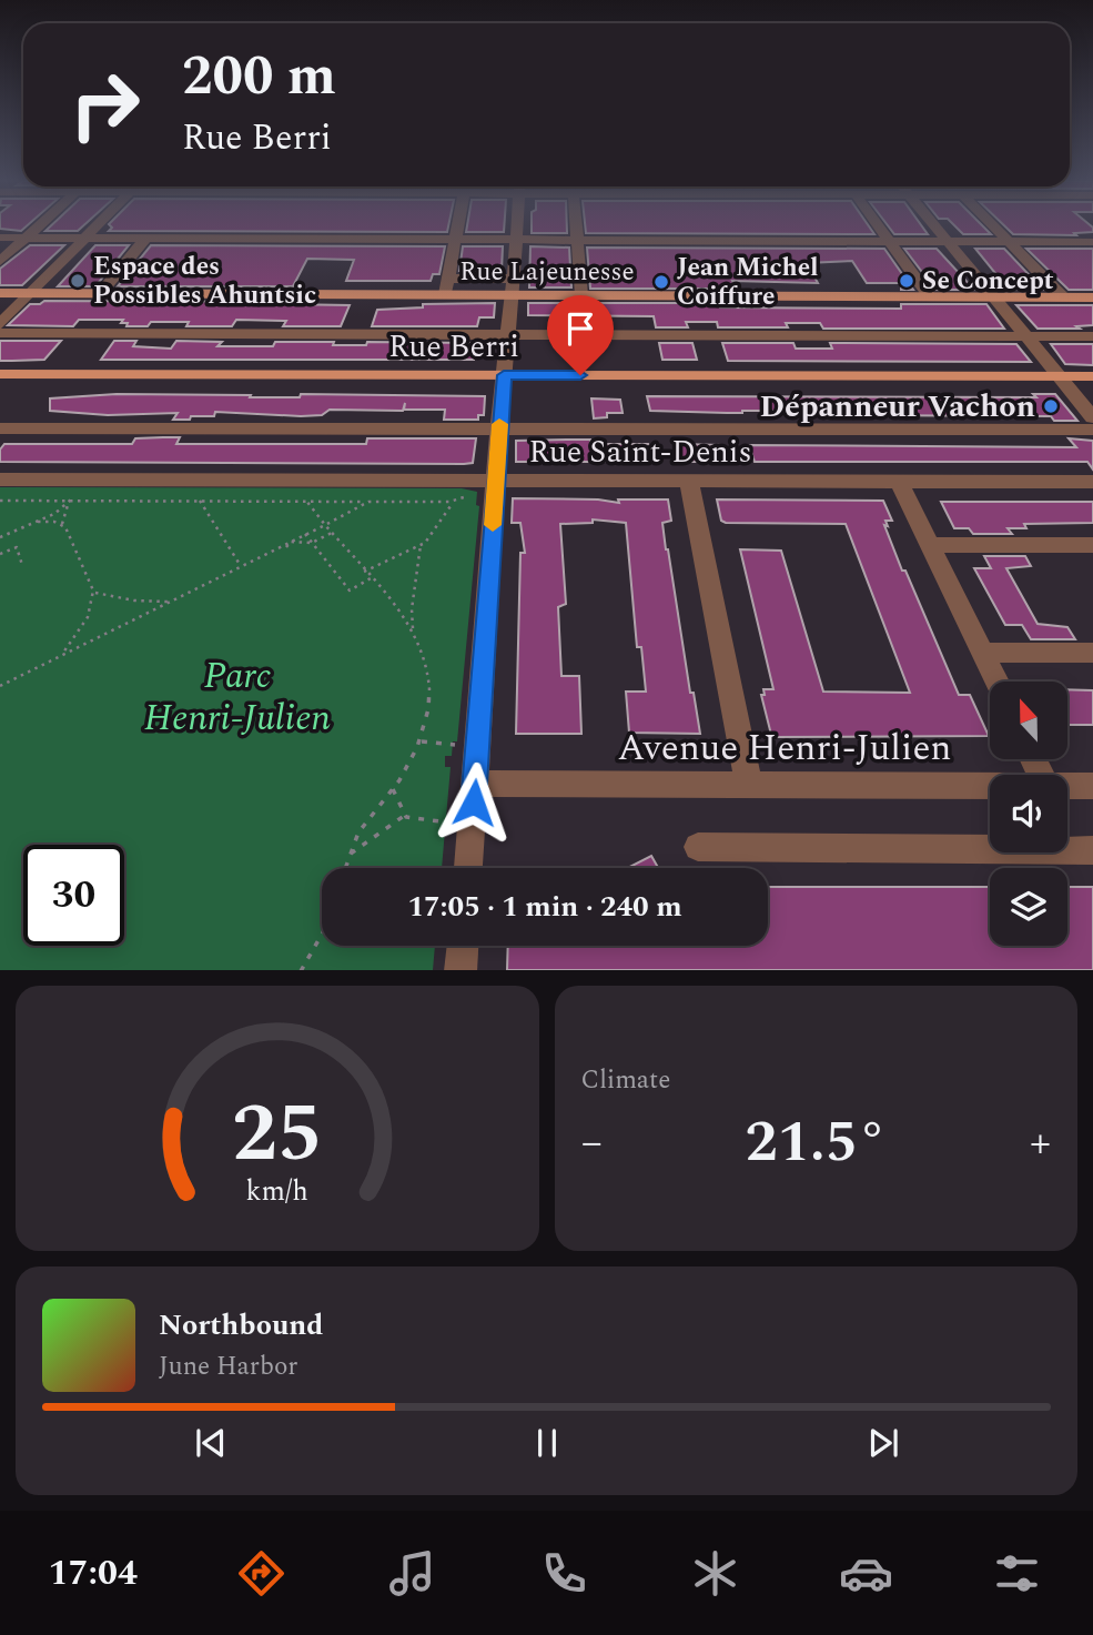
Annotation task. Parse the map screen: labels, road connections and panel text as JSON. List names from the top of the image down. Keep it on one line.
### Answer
{"streets":{"main road":["Rue Lajeunesse","Rue Berri"],"street":["Rue Saint-Denis","Avenue Henri-Julien"]},"parks":["Parc Henri-Julien"],"places":["Espace des Possibles Ahuntsic","Se Concept","Jean Michel Coiffure","Dépanneur Vachon"],"north":"top","page":{"turn":["200 m","Rue Berri"],"limit":"30","trip":"17:05 · 1 min · 240 m","tile":"Climate","heat":["−","21.5°","+"],"song":["Northbound","June Harbor"],"tabs":"17:04","gauge":["25","km/h"]}}
